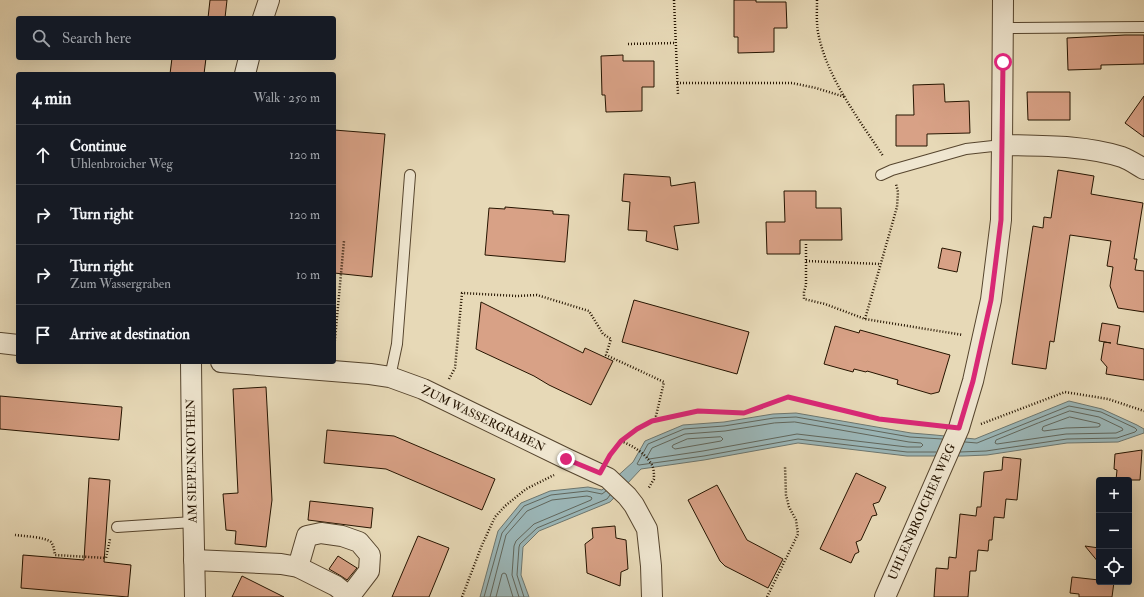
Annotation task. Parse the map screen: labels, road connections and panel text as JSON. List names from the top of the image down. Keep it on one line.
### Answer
{"streets":{"street":["ZUM WASSERGRABEN","AM SIEPENKOTHEN","UHLENBROICHER WEG"]},"page":{"search":"Search here","heading":["4 min","Walk · 250 m"],"list":[["Continue","Uhlenbroicher Weg","120 m"],["Turn right","120 m"],["Turn right","Zum Wassergraben","10 m"],"Arrive at destination"],"map_buttons":["+","−"]}}
